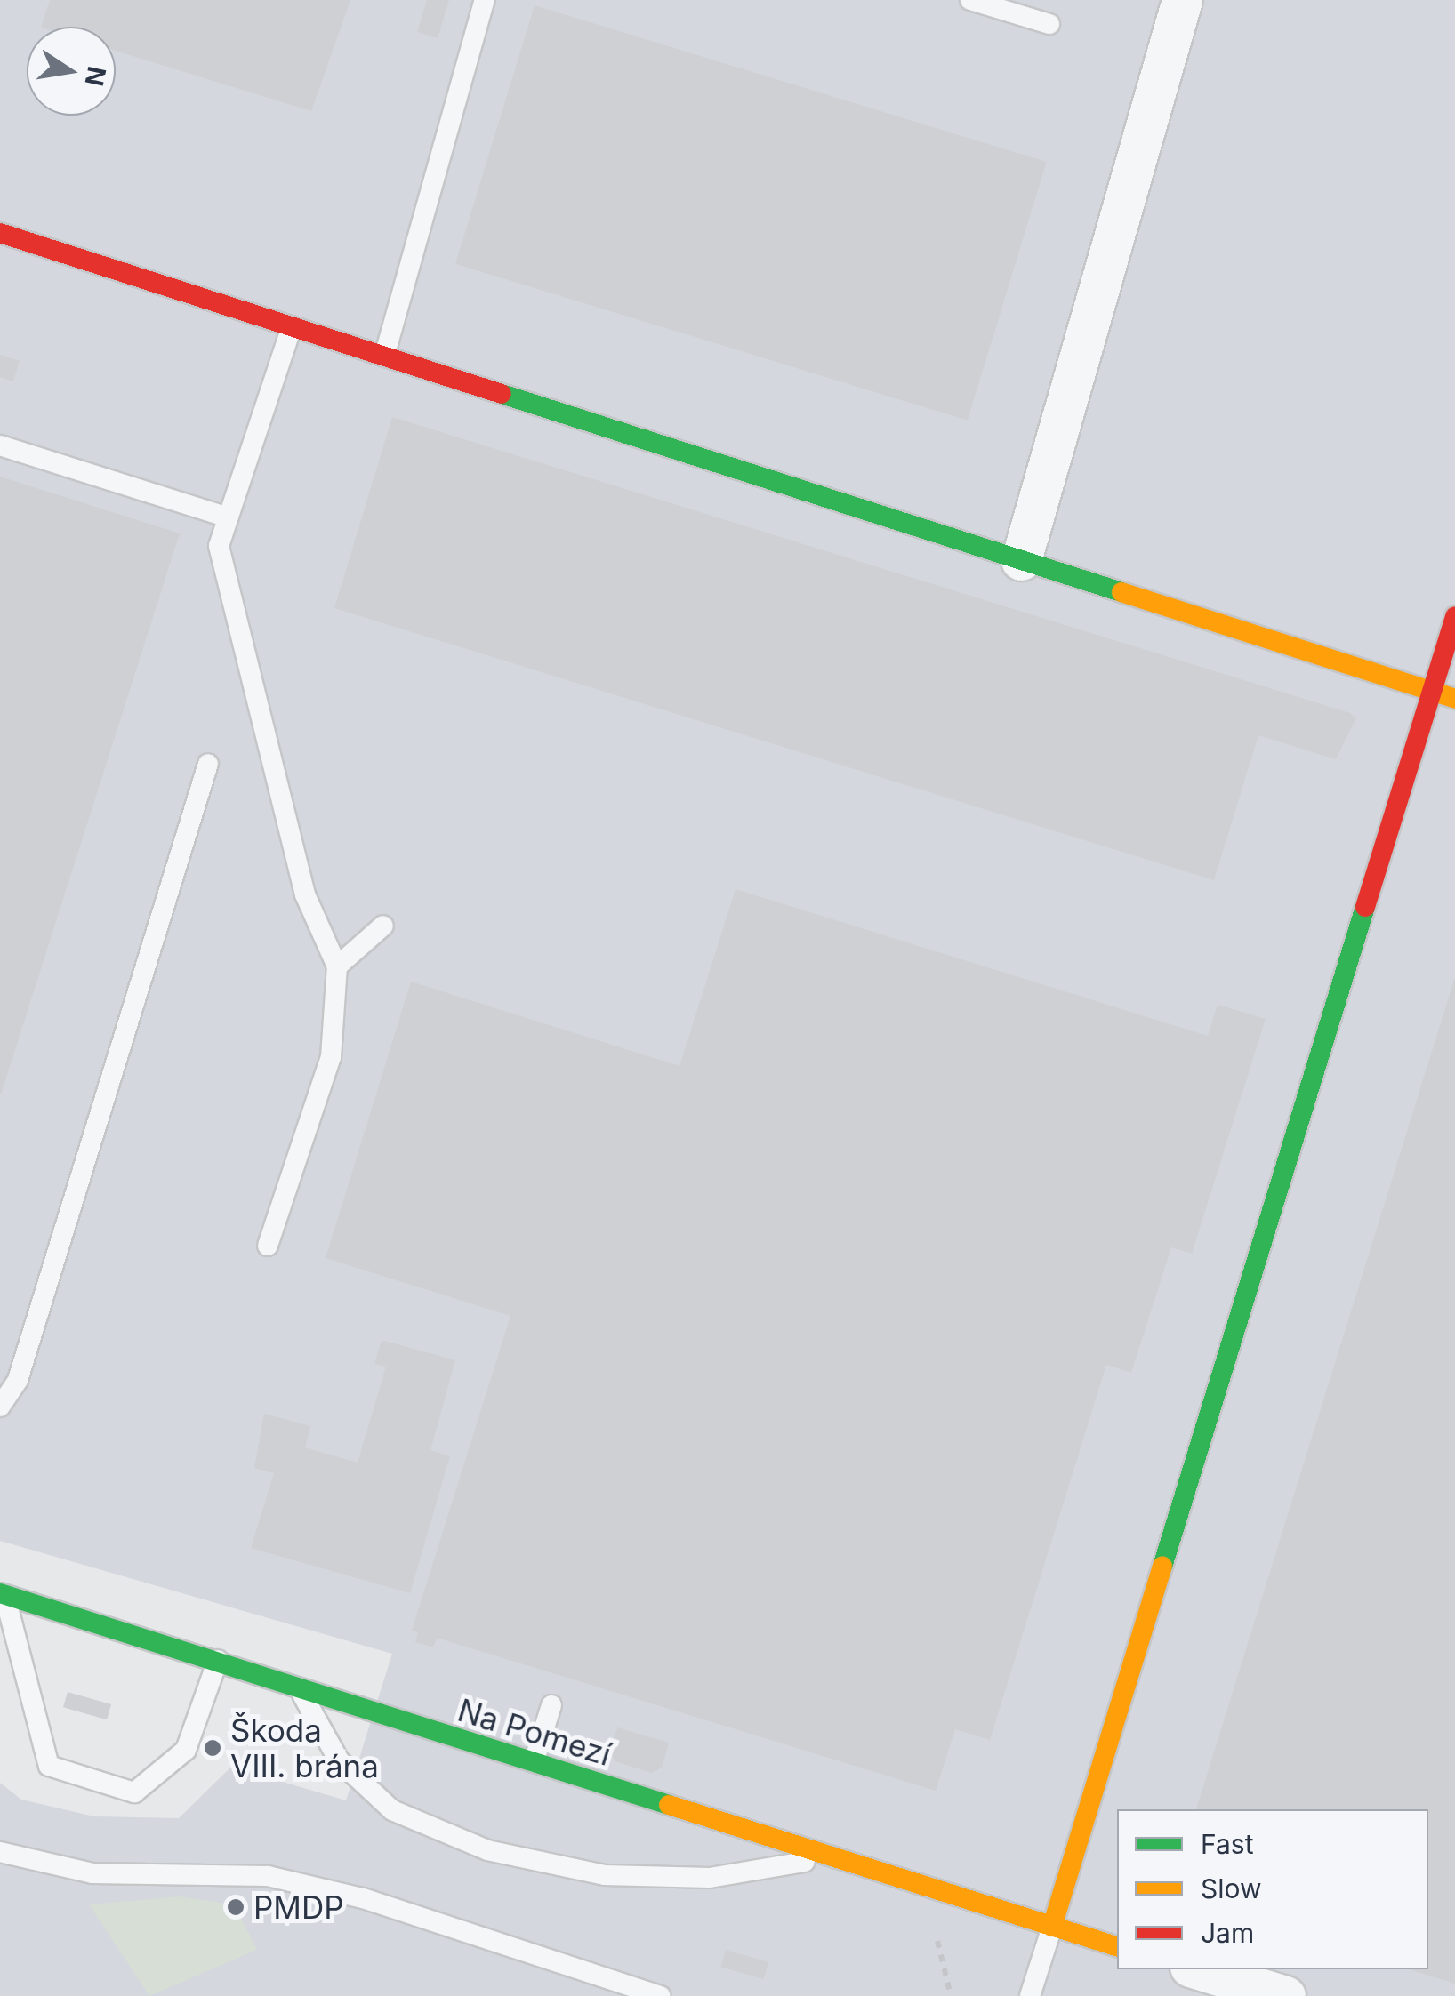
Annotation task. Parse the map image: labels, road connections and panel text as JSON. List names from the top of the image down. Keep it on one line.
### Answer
{"streets":{"street":["Na Pomezí"]},"places":["Škoda VIII. brána","PMDP"],"legend":["Fast","Slow","Jam"],"north":"right"}
